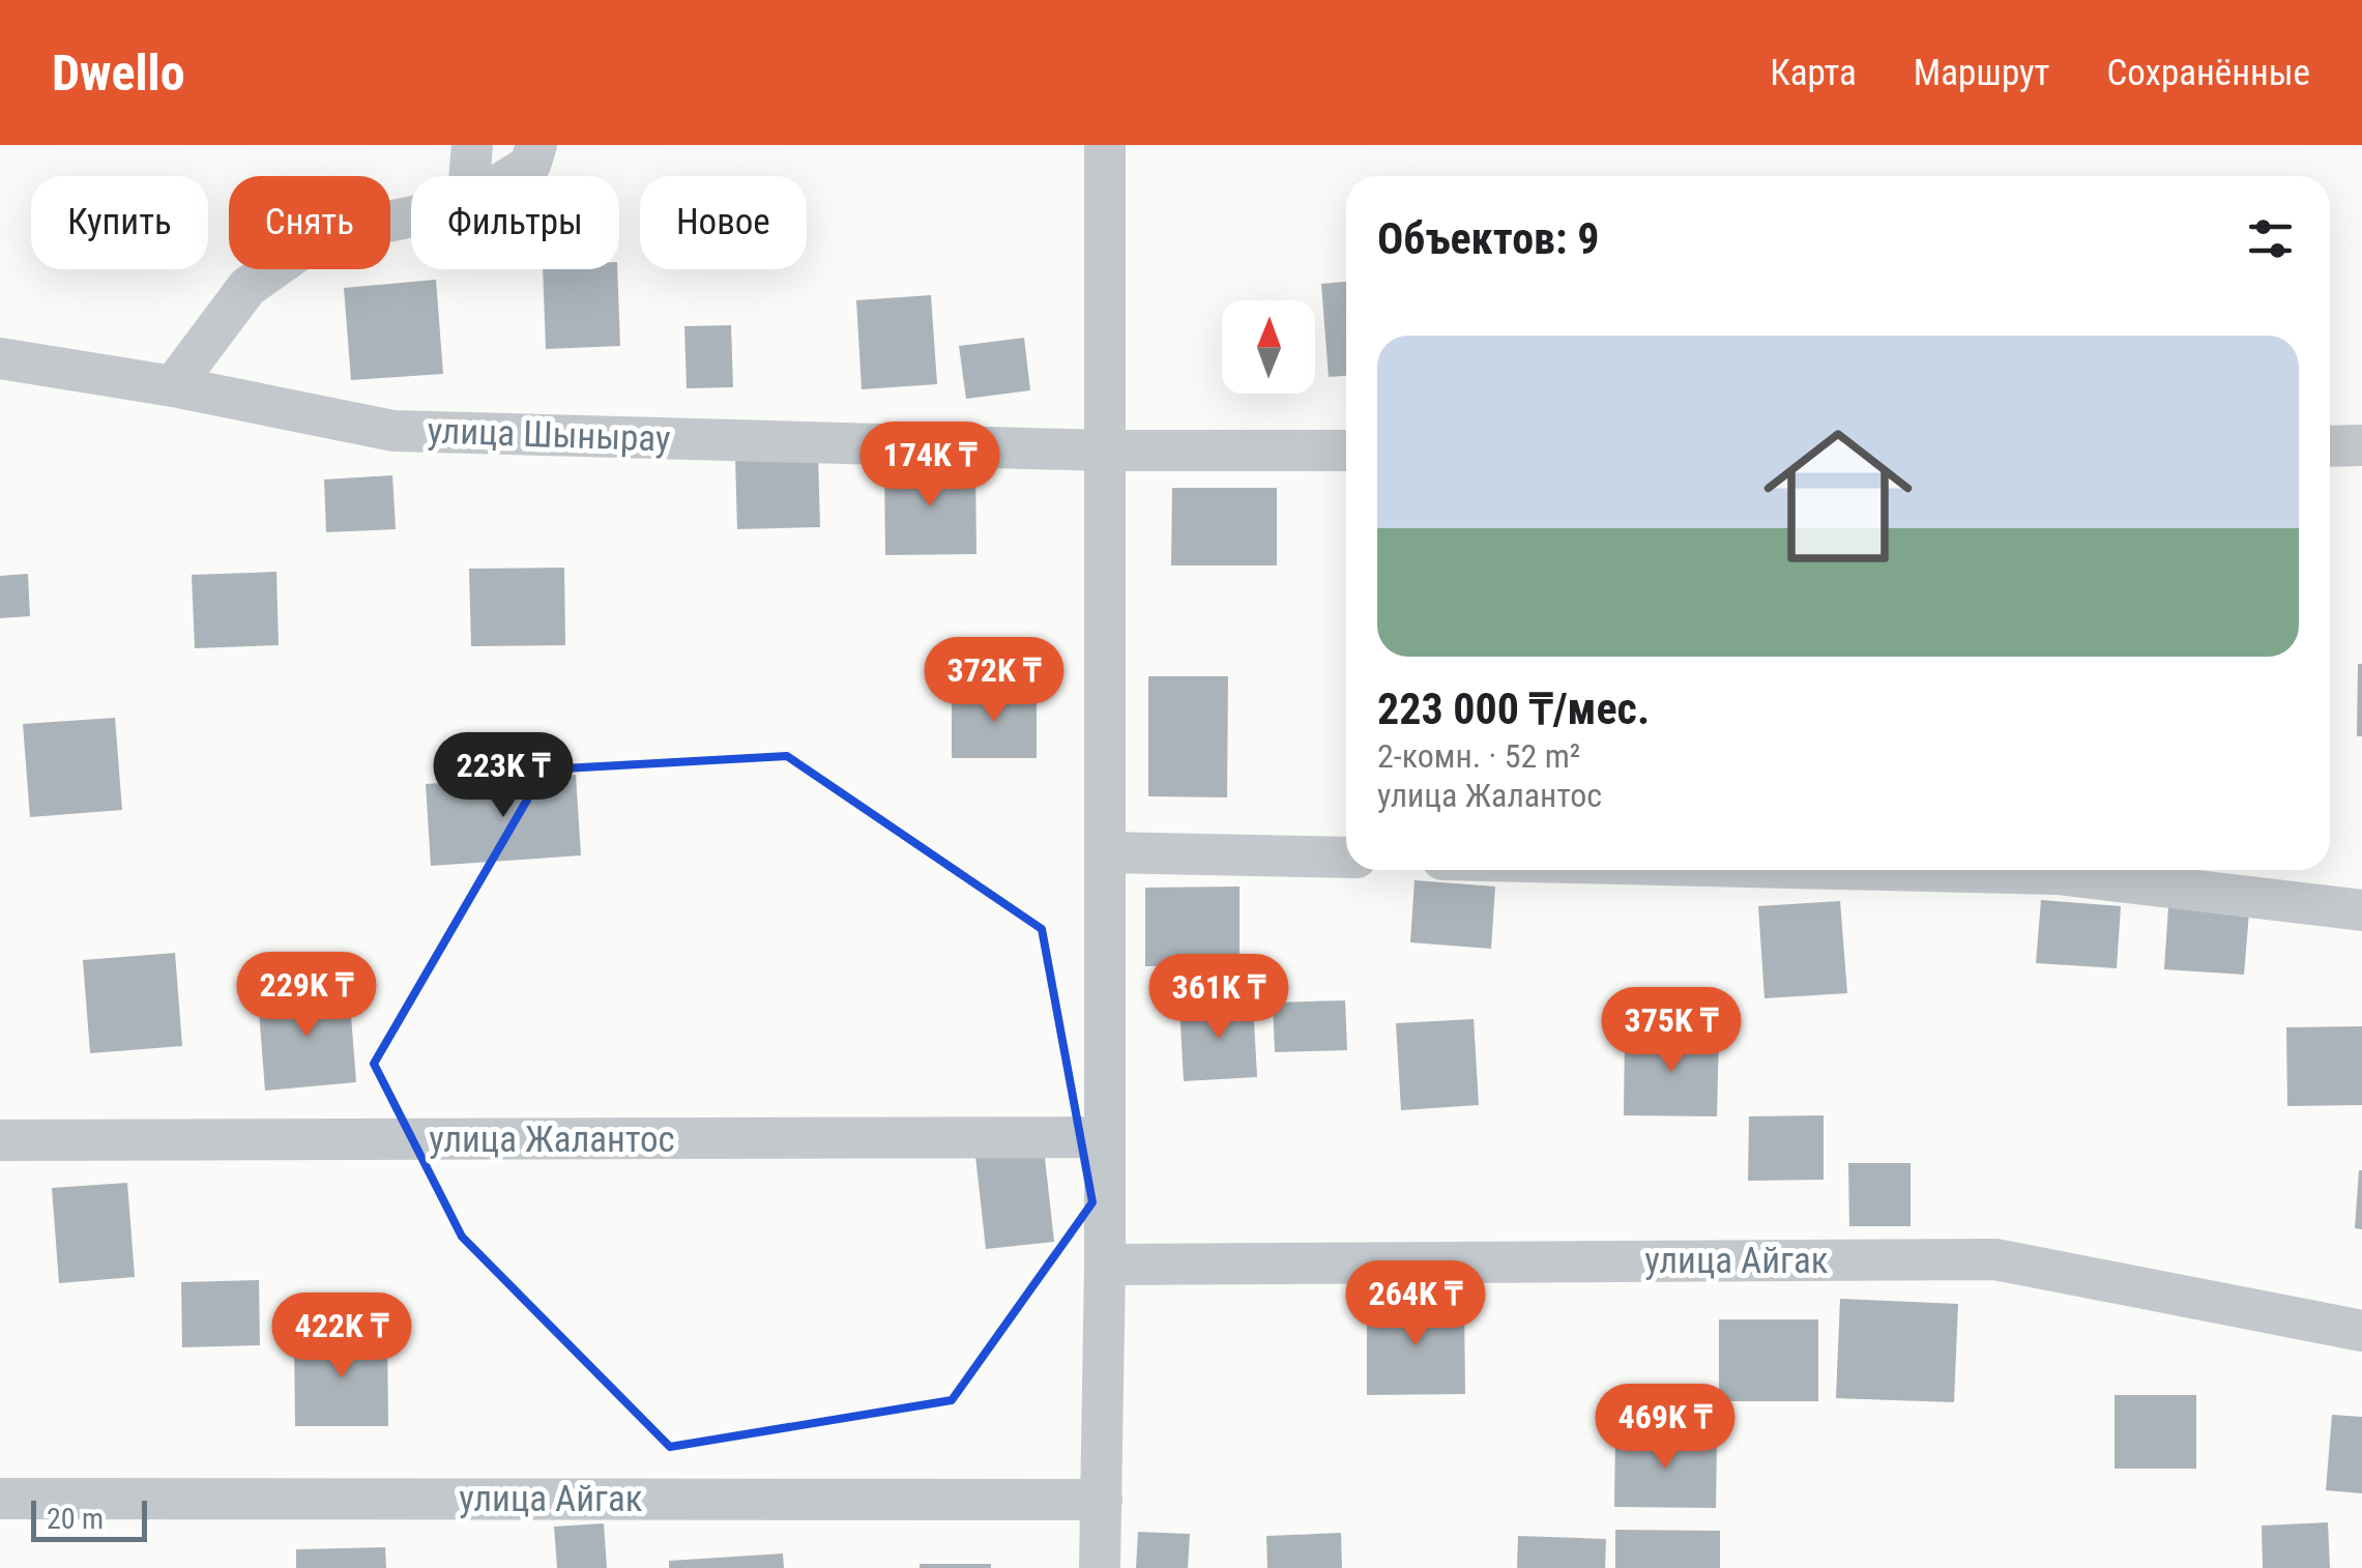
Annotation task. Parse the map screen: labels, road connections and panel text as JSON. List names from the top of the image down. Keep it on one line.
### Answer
{"streets":{"street":["улица Шынырау","улица Жалантос","улица Айгак"]},"scale_bar":"20 m","north":"top","page":{"header":"Dwello","nav":["Карта","Маршрут","Сохранённые"],"chip":["Купить","Снять","Фильтры","Новое"],"heading":"Объектов: 9","list":[{"name":"223 000 ₸/мес.","note":"2-комн. · 52 m² · улица Жалантос"}],"price":["174K ₸","372K ₸","223K ₸","229K ₸","361K ₸","375K ₸","264K ₸","422K ₸","469K ₸"],"scale":"20 m"}}
